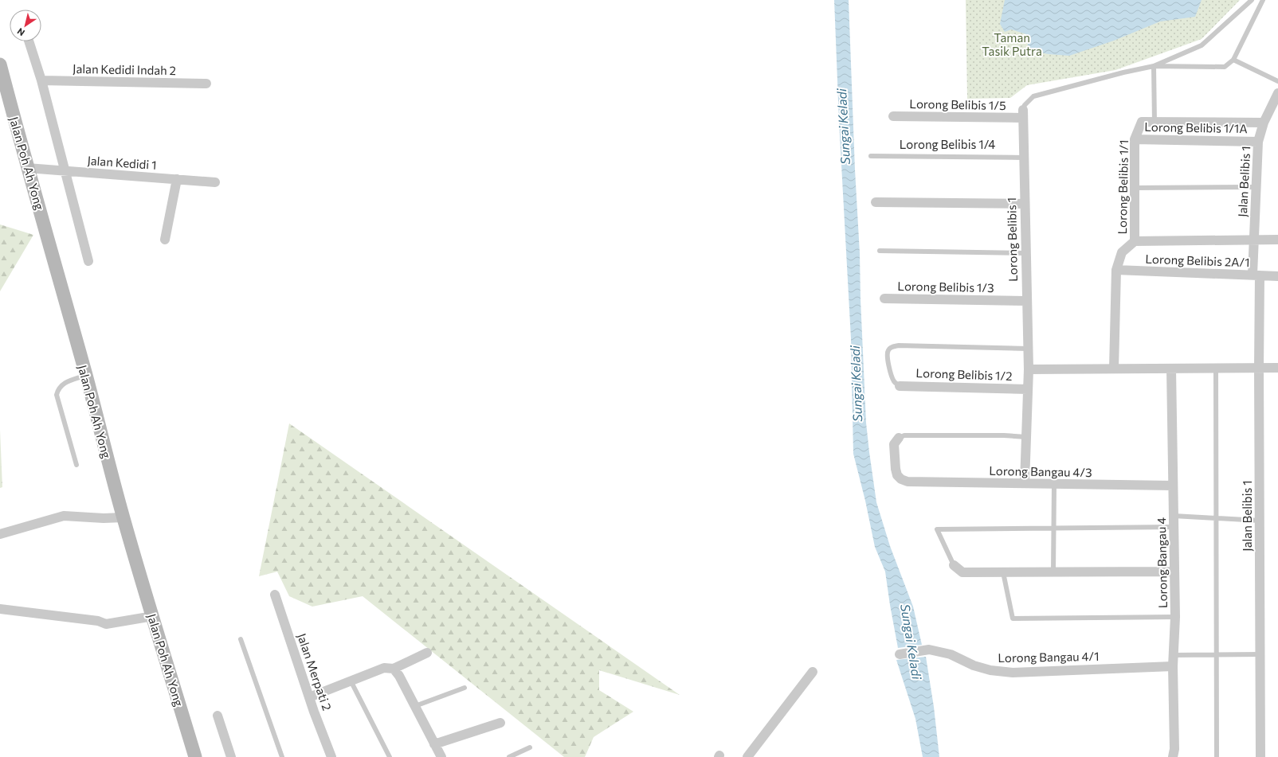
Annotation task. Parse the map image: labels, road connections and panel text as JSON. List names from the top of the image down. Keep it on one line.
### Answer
{"streets":{"main road":["Jalan Poh Ah Yong"],"street":["Jalan Kedidi Indah 2","Lorong Belibis 1/5","Lorong Belibis 1/1A","Jalan Kedidi 1","Jalan Belibis 1","Lorong Belibis 1/1","Lorong Belibis 1","Lorong Belibis 2A/1","Lorong Belibis 1/3","Lorong Belibis 1/2","Lorong Bangau 4/3","Lorong Bangau 4","Lorong Bangau 4/1","Jalan Merpati 2"],"lane":["Lorong Belibis 1/4"]},"crossings":[["Lorong Belibis 1/5","Lorong Belibis 1"],["Lorong Belibis 1/1A","Jalan Belibis 1"],["Lorong Belibis 1/1A","Lorong Belibis 1/1"],["Lorong Belibis 1/4","Lorong Belibis 1"],["Jalan Kedidi 1","Jalan Poh Ah Yong"],["Jalan Belibis 1","Lorong Belibis 1/1"],["Jalan Belibis 1","Lorong Belibis 2A/1"],["Lorong Belibis 1/1","Lorong Belibis 2A/1"],["Lorong Belibis 1","Lorong Belibis 1/3"],["Lorong Belibis 1","Lorong Belibis 1/2"],["Lorong Belibis 1","Lorong Bangau 4/3"],["Lorong Bangau 4/3","Lorong Bangau 4"],["Lorong Bangau 4","Lorong Bangau 4/1"]],"water":["Sungai Keladi"],"parks":["Taman Tasik Putra"],"north":"bottom left"}
